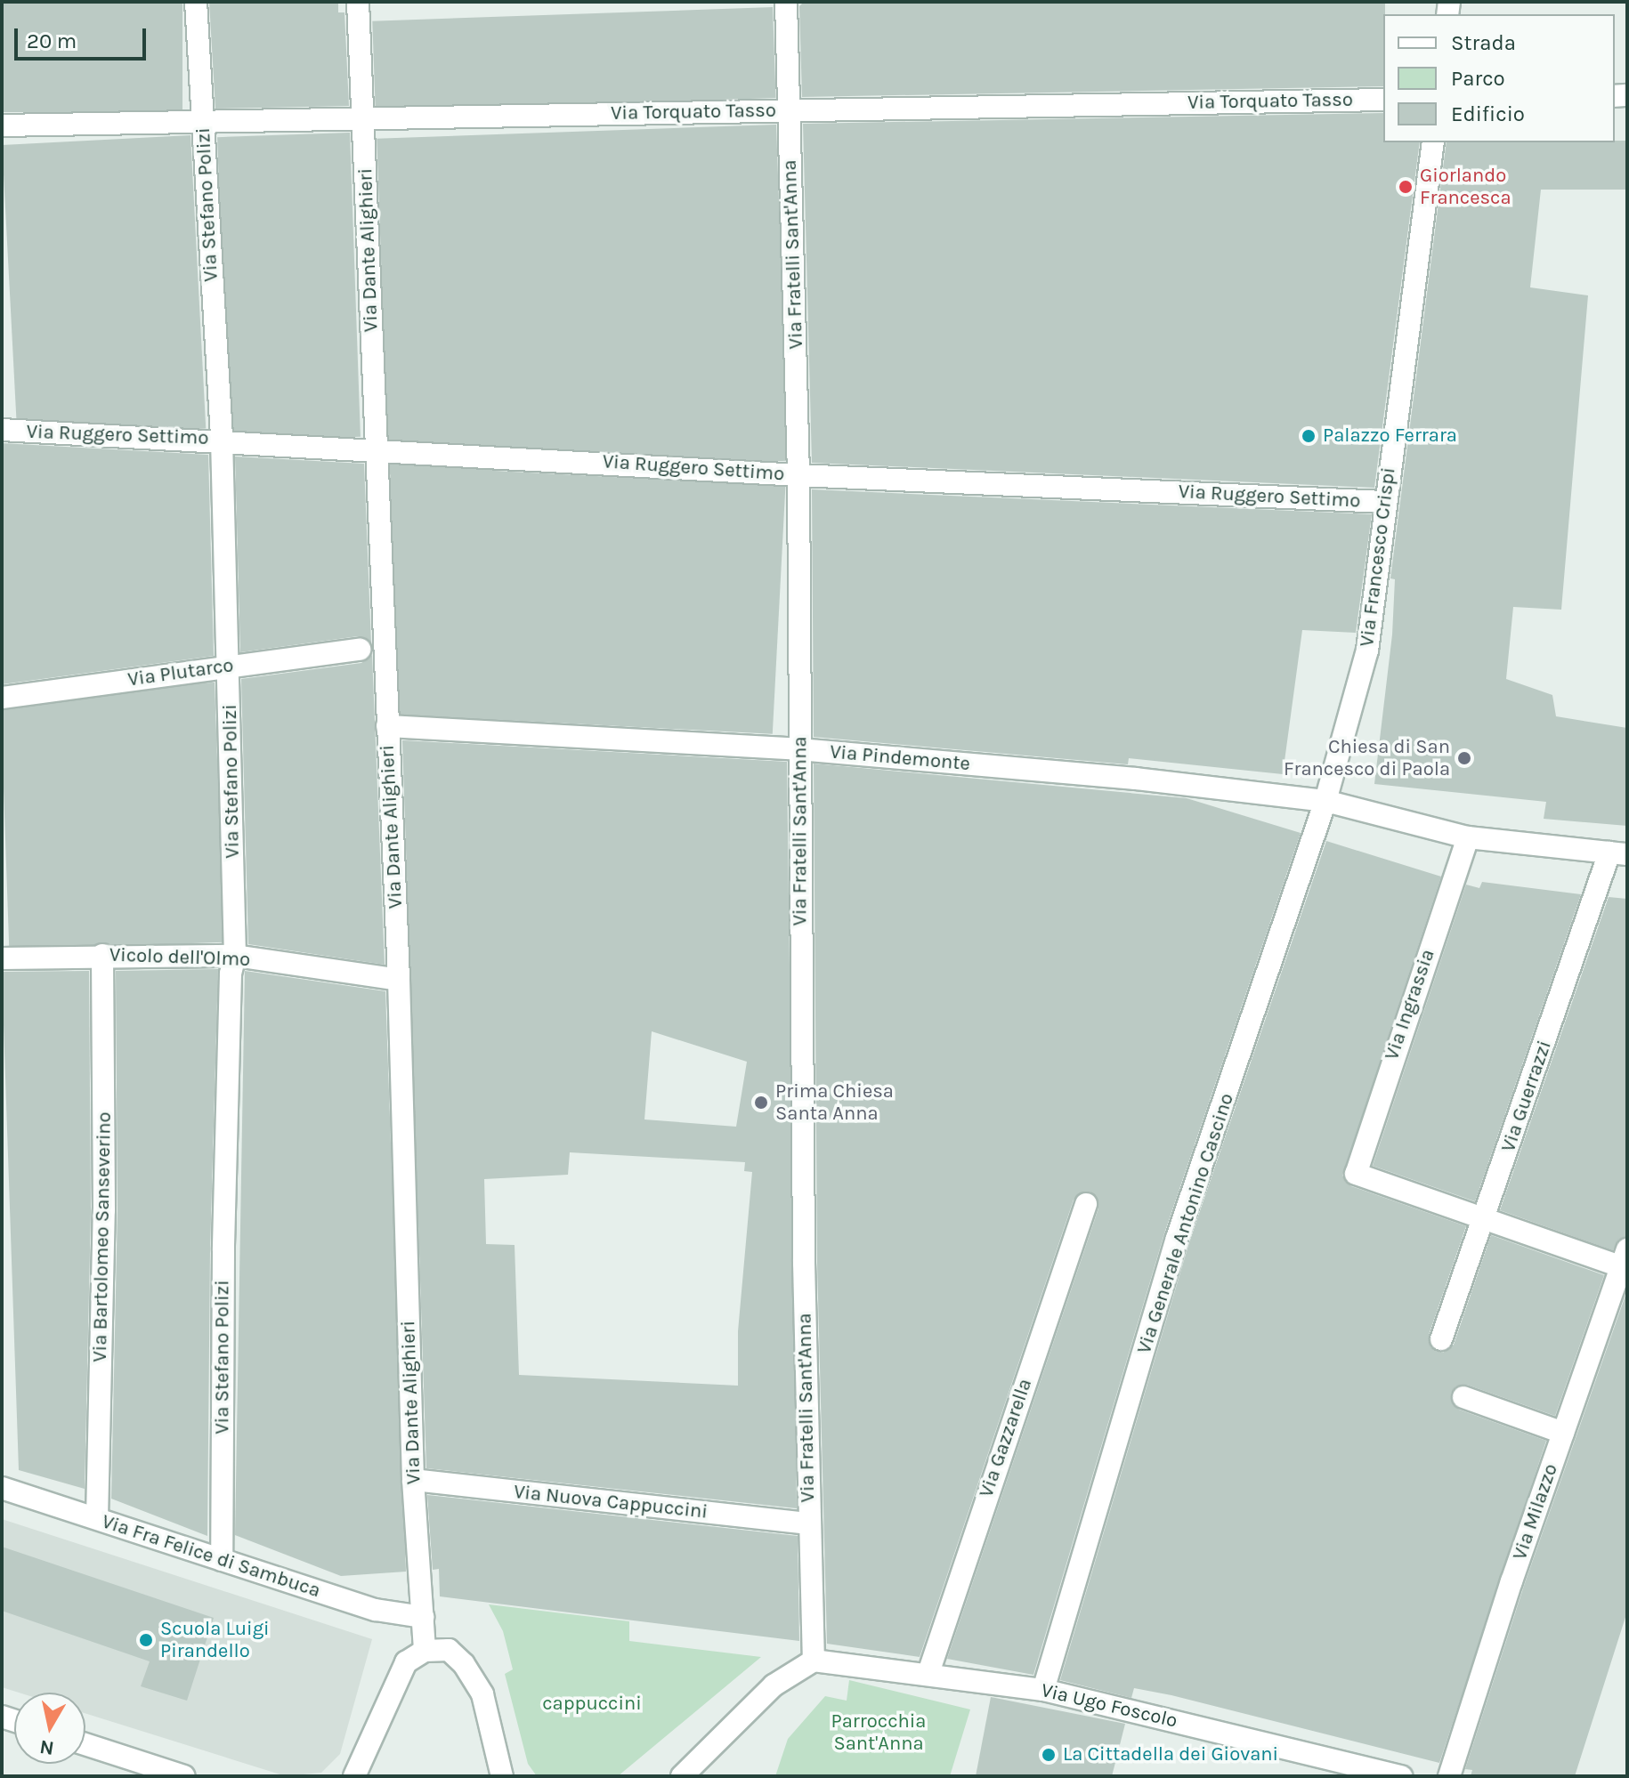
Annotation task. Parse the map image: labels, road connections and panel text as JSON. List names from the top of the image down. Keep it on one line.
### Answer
{"streets":{"street":["Via Torquato Tasso","Via Stefano Polizi","Via Dante Alighieri","Via Fratelli Sant'Anna","Via Ruggero Settimo","Via Francesco Crispi","Via Plutarco","Via Pindemonte","Vicolo dell'Olmo","Via Ingrassia","Via Guerrazzi","Via Generale Antonino Cascino","Via Bartolomeo Sanseverino","Via Gazzarella","Via Nuova Cappuccini","Via Milazzo","Via Fra Felice di Sambuca","Via Ugo Foscolo"]},"crossings":[["Via Torquato Tasso","Via Stefano Polizi"],["Via Torquato Tasso","Via Dante Alighieri"],["Via Torquato Tasso","Via Fratelli Sant'Anna"],["Via Stefano Polizi","Via Ruggero Settimo"],["Via Stefano Polizi","Via Plutarco"],["Via Stefano Polizi","Vicolo dell'Olmo"],["Via Stefano Polizi","Via Fra Felice di Sambuca"],["Via Dante Alighieri","Via Ruggero Settimo"],["Via Dante Alighieri","Via Pindemonte"],["Via Dante Alighieri","Vicolo dell'Olmo"],["Via Dante Alighieri","Via Nuova Cappuccini"],["Via Dante Alighieri","Via Fra Felice di Sambuca"],["Via Fratelli Sant'Anna","Via Ruggero Settimo"],["Via Fratelli Sant'Anna","Via Pindemonte"],["Via Fratelli Sant'Anna","Via Nuova Cappuccini"],["Via Fratelli Sant'Anna","Via Ugo Foscolo"],["Via Ruggero Settimo","Via Francesco Crispi"],["Via Francesco Crispi","Via Pindemonte"],["Via Francesco Crispi","Via Generale Antonino Cascino"],["Via Pindemonte","Via Ingrassia"],["Via Pindemonte","Via Guerrazzi"],["Via Pindemonte","Via Generale Antonino Cascino"],["Vicolo dell'Olmo","Via Bartolomeo Sanseverino"],["Via Ingrassia","Via Guerrazzi"],["Via Generale Antonino Cascino","Via Ugo Foscolo"],["Via Bartolomeo Sanseverino","Via Fra Felice di Sambuca"],["Via Gazzarella","Via Ugo Foscolo"]],"parks":["cappuccini","Parrocchia Sant'Anna"],"places":["Giorlando Francesca","Palazzo Ferrara","Chiesa di San Francesco di Paola","Prima Chiesa Santa Anna","Scuola Luigi Pirandello","La Cittadella dei Giovani"],"legend":["Strada","Parco","Edificio"],"scale_bar":"20 m","north":"bottom"}
